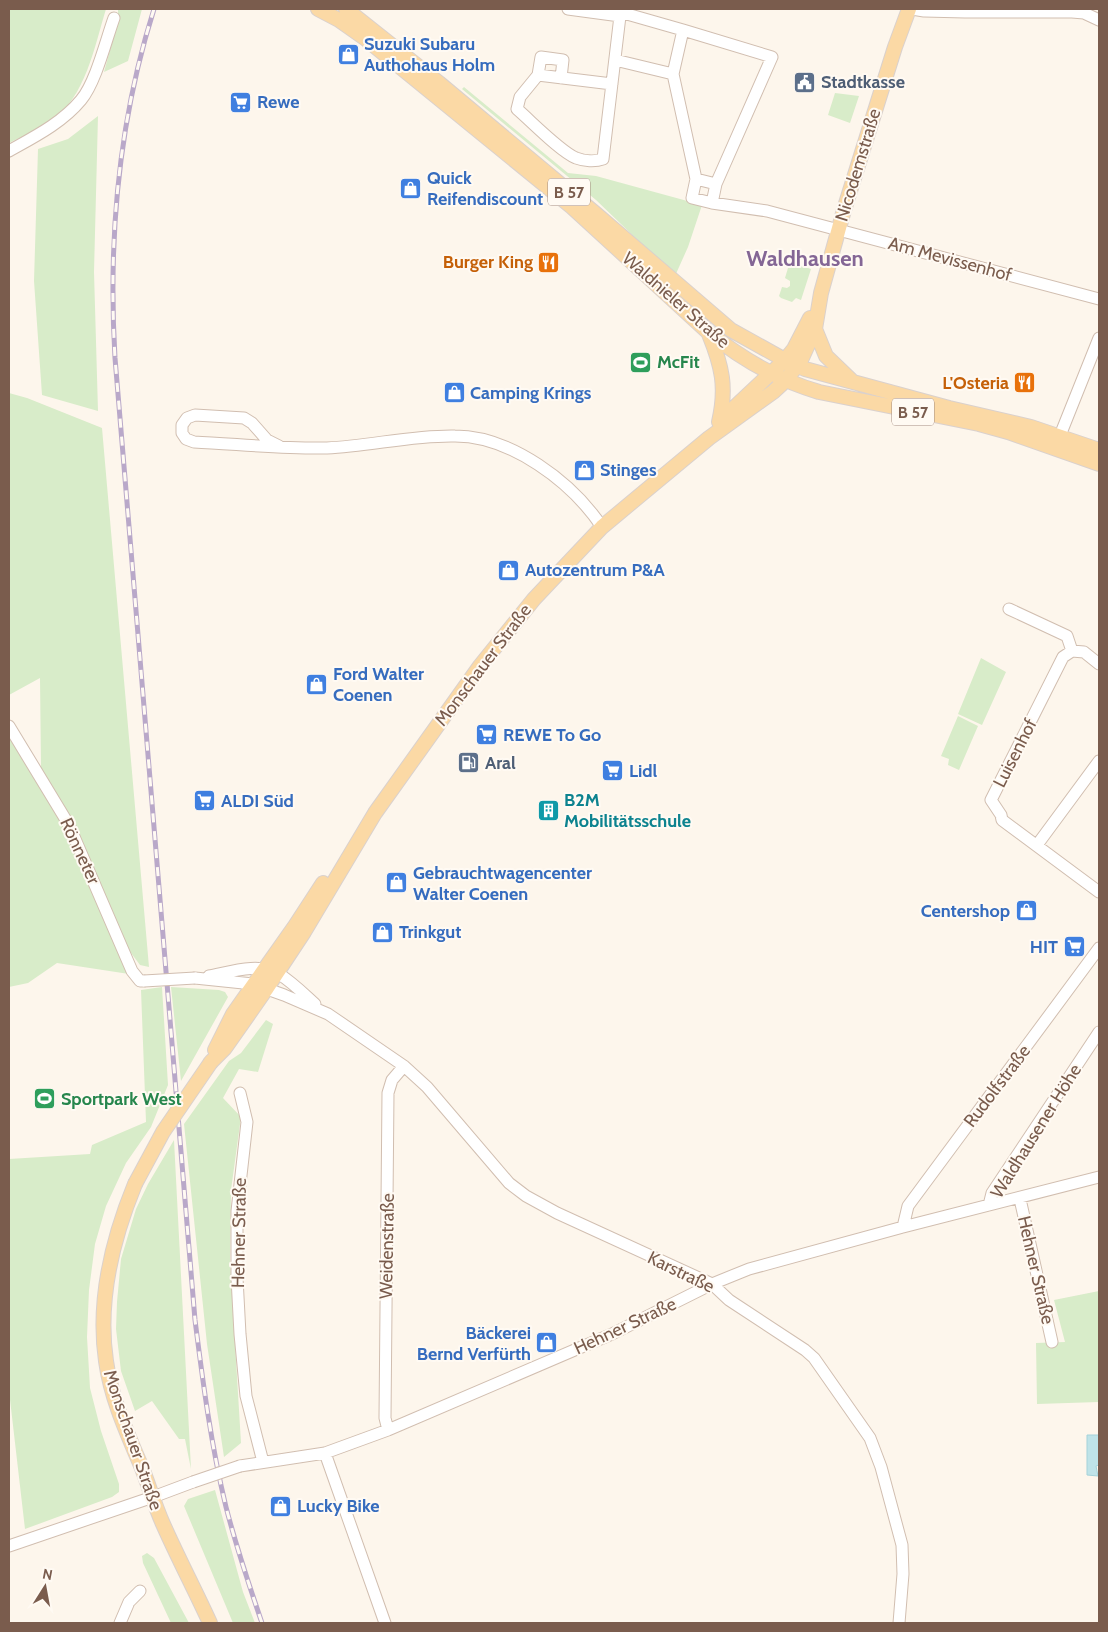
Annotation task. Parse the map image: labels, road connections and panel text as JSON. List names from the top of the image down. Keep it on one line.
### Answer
{"streets":{"main road":["Nicodemstraße","B 57","Waldnieler Straße","Monschauer Straße"],"street":["Am Mevissenhof","Luisenhof","Rönneter","Rudolfstraße","Waldhausener Höhe","Hehner Straße","Weidenstraße","Karstraße"]},"crossings":[["Nicodemstraße","Am Mevissenhof"],["Nicodemstraße","Waldnieler Straße"],["Nicodemstraße","Monschauer Straße"],["Waldnieler Straße","Monschauer Straße"],["Monschauer Straße","Hehner Straße"],["Monschauer Straße","Karstraße"],["Rönneter","Karstraße"],["Rudolfstraße","Hehner Straße"],["Waldhausener Höhe","Hehner Straße"],["Hehner Straße","Weidenstraße"],["Hehner Straße","Karstraße"],["Weidenstraße","Karstraße"]],"districts":["Waldhausen"],"places":{"shop":["Suzuki Subaru Authohaus Holm","Quick Reifendiscount","Camping Krings","Stinges","Autozentrum P&A","Ford Walter Coenen","Gebrauchtwagencenter Walter Coenen","Centershop","Trinkgut","Bäckerei Bernd Verfürth","Lucky Bike"],"public building":["Stadtkasse"],"supermarket":["Rewe","REWE To Go","Lidl","ALDI Süd","HIT"],"restaurant":["Burger King","L'Osteria"],"sports":["McFit","Sportpark West"],"fuel station":["Aral"],"building":["B2M Mobilitätsschule"]},"north":"top"}
